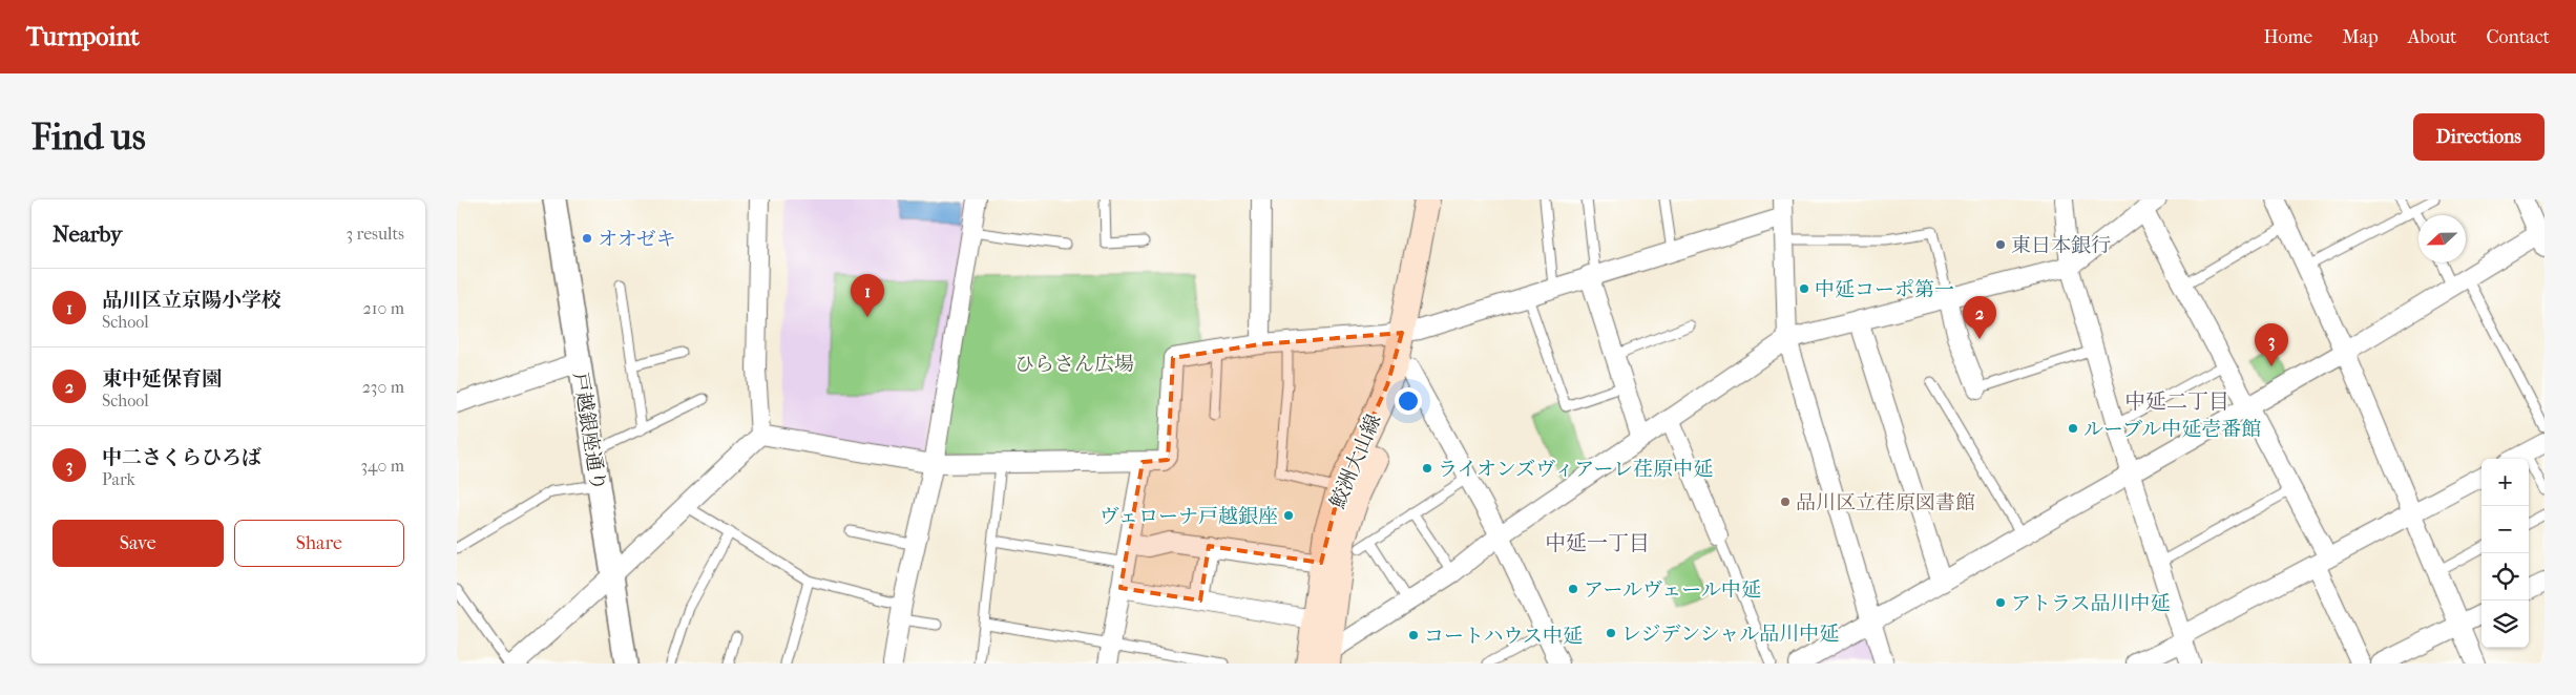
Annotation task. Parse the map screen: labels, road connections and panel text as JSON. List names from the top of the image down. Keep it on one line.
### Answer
{"streets":{"main road":["鮫洲大山線"],"street":["戸越銀座通り"]},"districts":["中延二丁目","中延一丁目"],"parks":["ひらさん広場"],"places":["オオゼキ","東日本銀行","中延コーポ第一","ルーブル中延壱番館","ライオンズヴィアーレ荏原中延","品川区立荏原図書館","ヴェローナ戸越銀座","アールヴェール中延","アトラス品川中延","レジデンシャル品川中延","コートハウス中延"],"north":"left","page":{"header":"Turnpoint","nav":["Home","Map","About","Contact"],"buttons":["Directions",["Save","Share"]],"title":"Find us","heading":["Nearby","3 results"],"list":[{"mark":"1","name":"品川区立京陽小学校","note":"School","value":"210 m"},{"mark":"2","name":"東中延保育園","note":"School","value":"230 m"},{"mark":"3","name":"中二さくらひろば","note":"Park","value":"340 m"}],"pins":["1","2","3"],"map_buttons":["+","−"]}}
